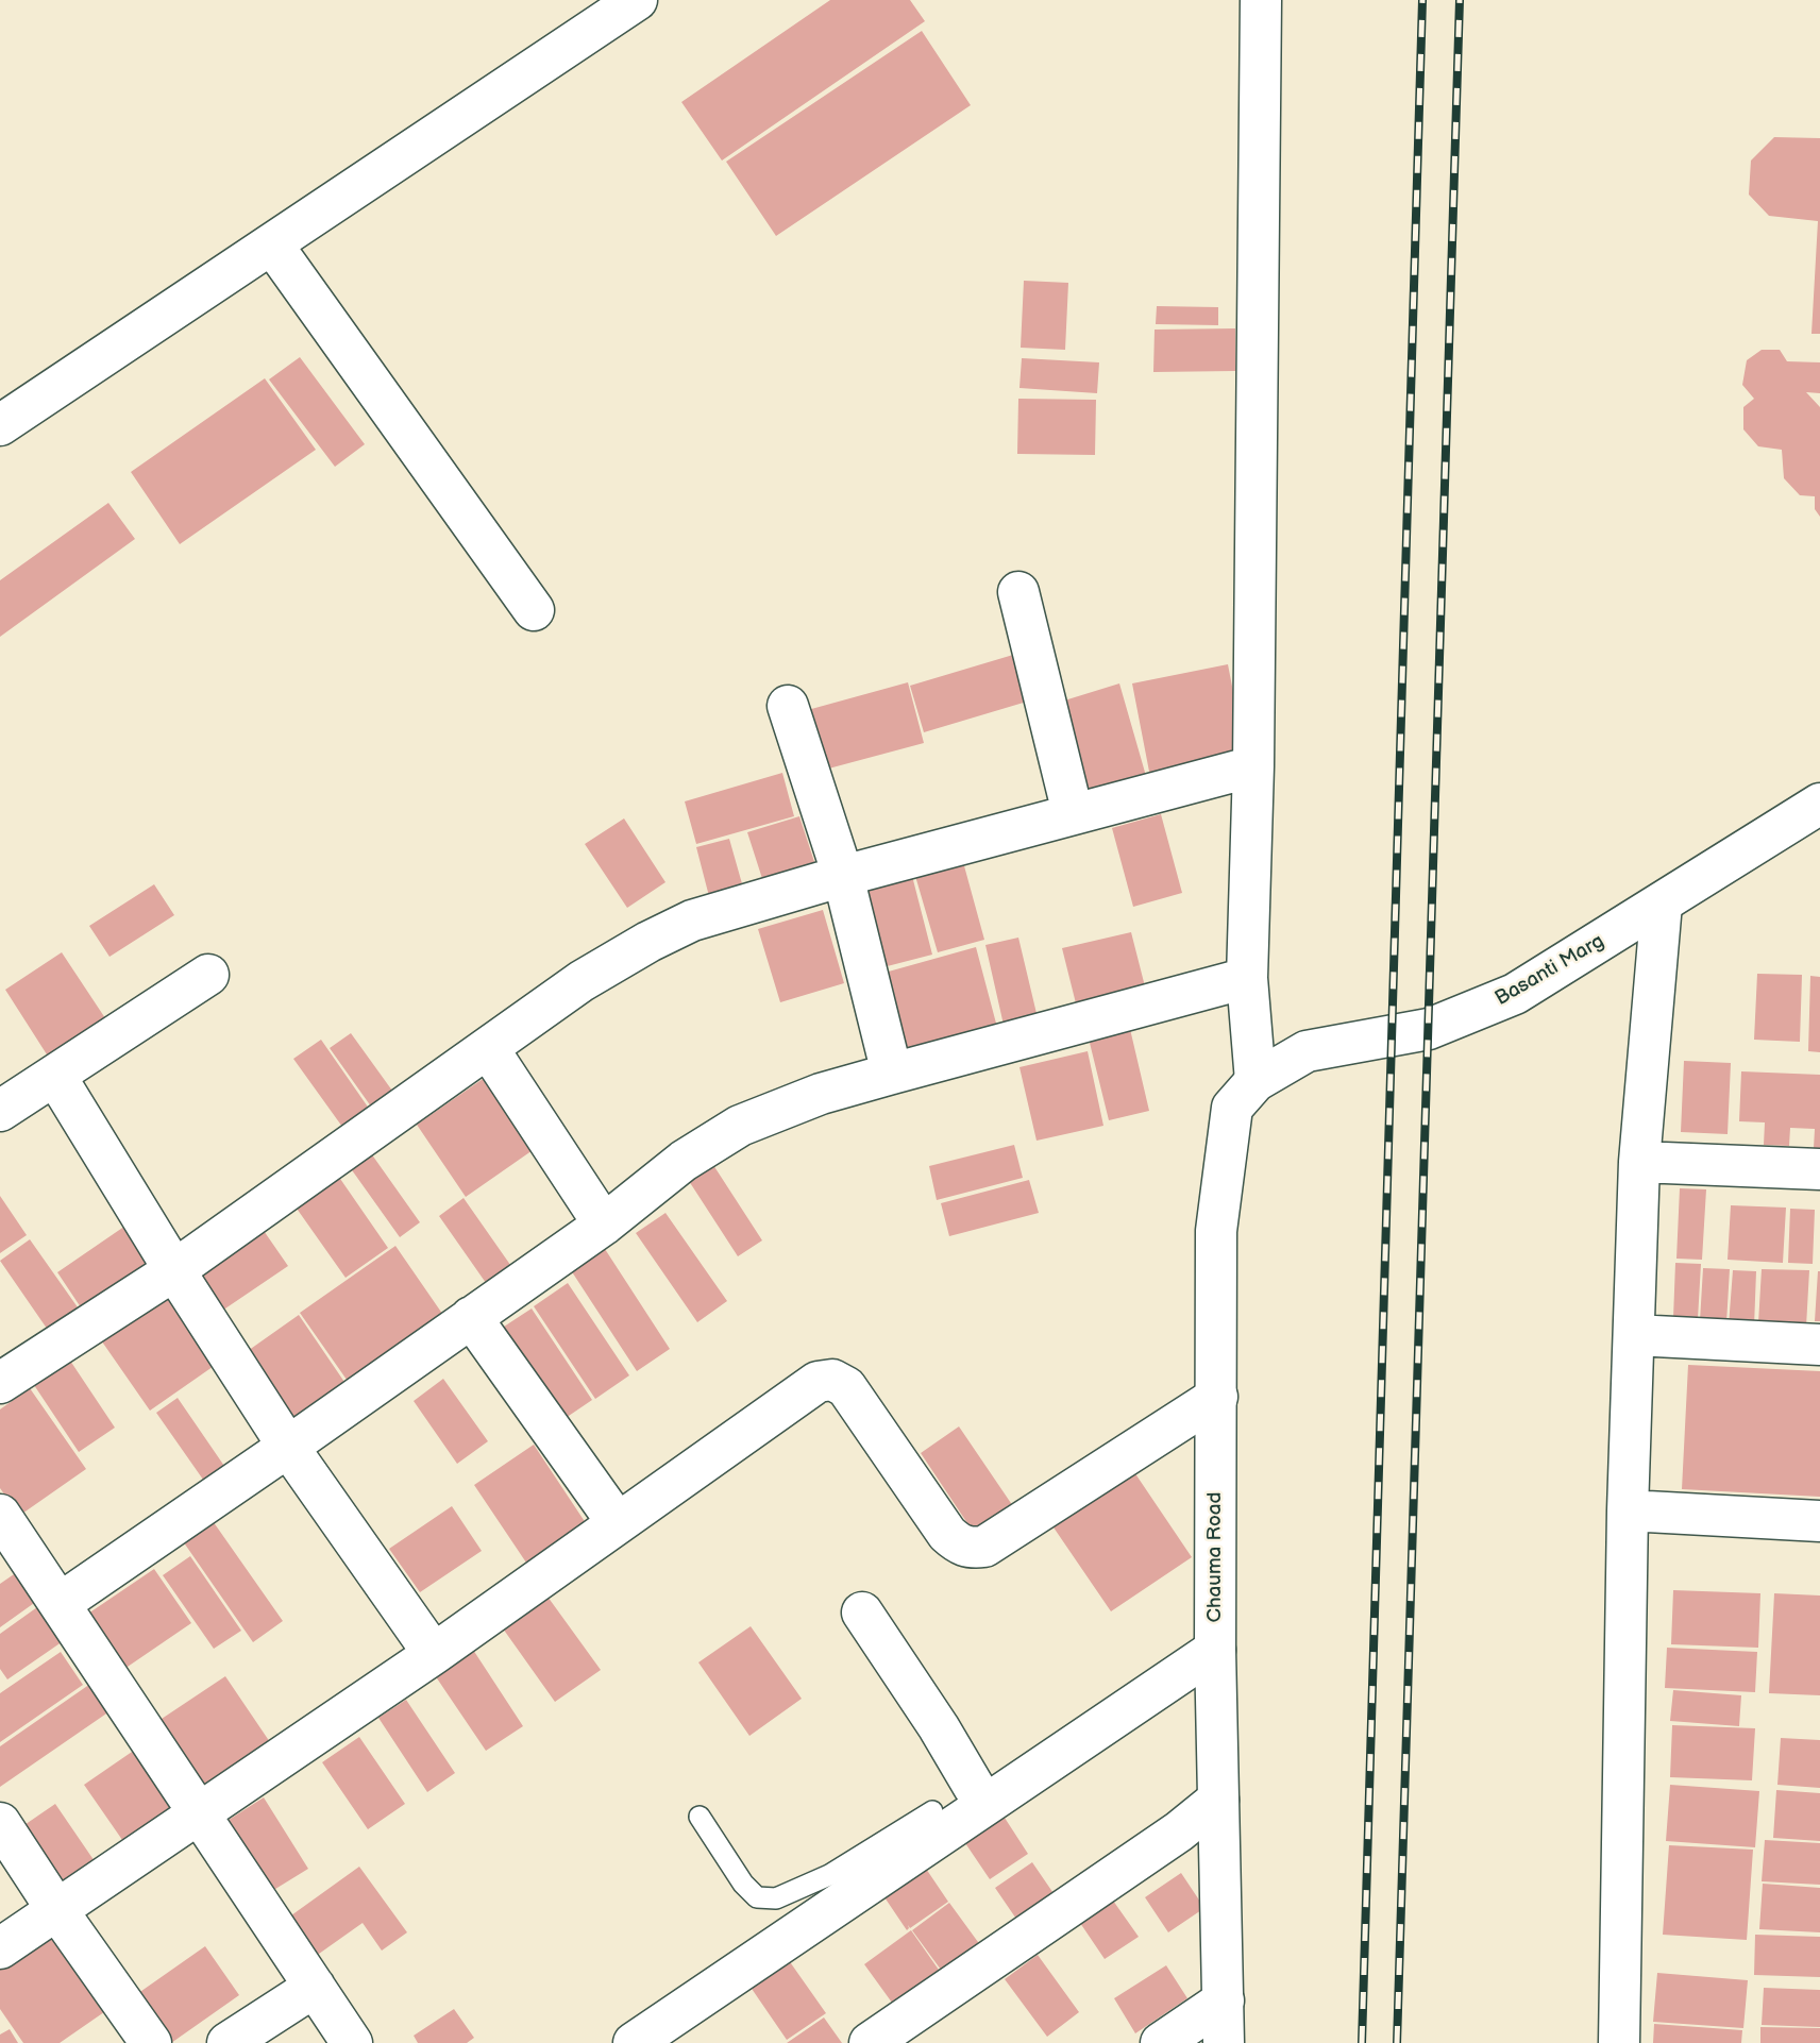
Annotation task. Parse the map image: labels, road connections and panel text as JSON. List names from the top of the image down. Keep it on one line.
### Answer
{"streets":{"street":["Basanti Marg","Chauma Road"]},"crossings":[["Basanti Marg","Chauma Road"]]}
